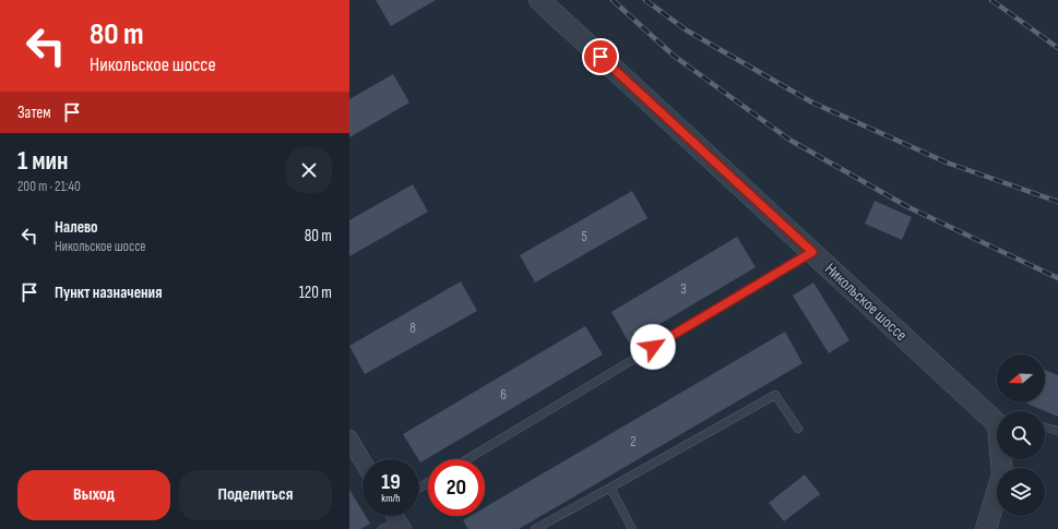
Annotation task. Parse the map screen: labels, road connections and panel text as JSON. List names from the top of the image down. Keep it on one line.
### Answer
{"streets":{"street":["Никольское шоссе"]},"house_numbers":["5","3","8","6","2"],"north":"left","page":{"turn":["80 m","Никольское шоссе"],"then":"Затем","heading":["1 мин","200 m · 21:40"],"list":[{"name":"Налево","note":"Никольское шоссе","value":"80 m"},{"name":"Пункт назначения","value":"120 m"}],"speed":"19 km/h","limit":"20","buttons":["Выход","Поделиться"]}}
